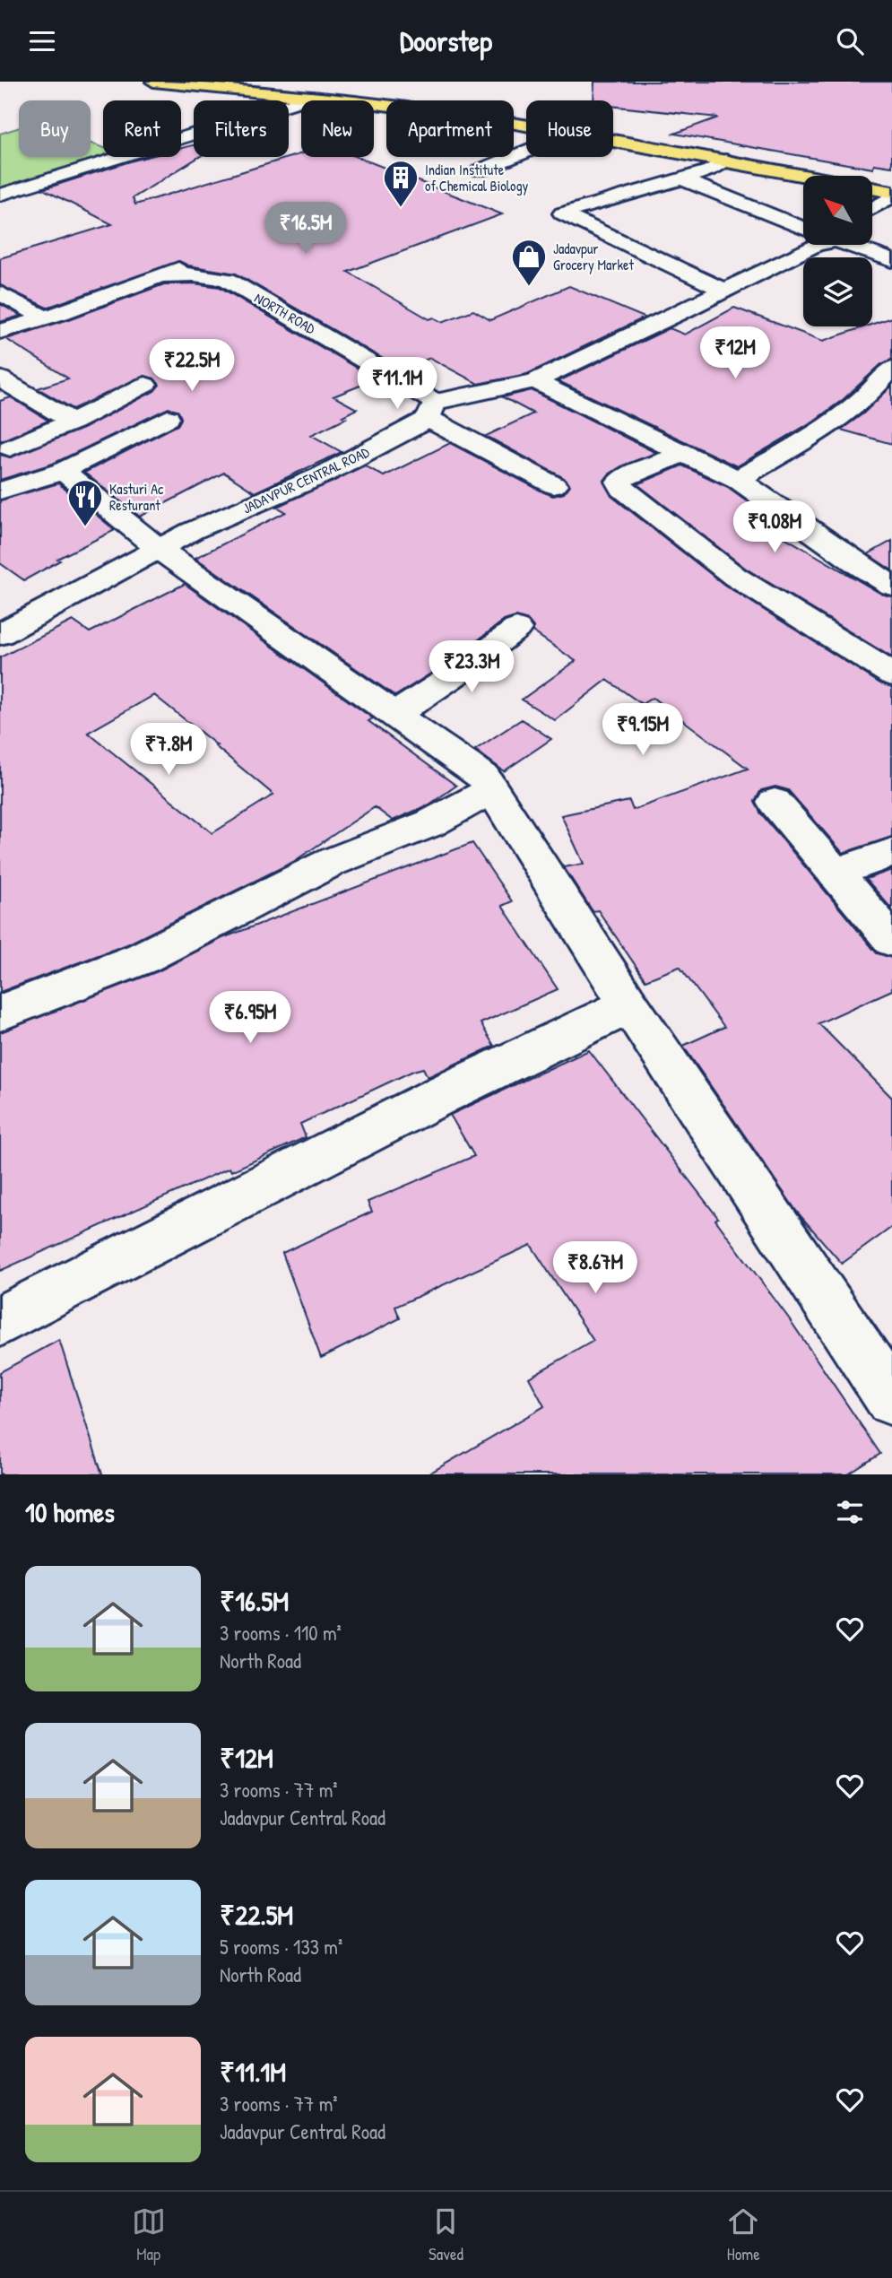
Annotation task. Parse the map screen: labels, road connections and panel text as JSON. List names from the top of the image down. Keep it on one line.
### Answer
{"streets":{"street":["NORTH ROAD","JADAVPUR CENTRAL ROAD"]},"crossings":[["NORTH ROAD","JADAVPUR CENTRAL ROAD"]],"places":{"building":["Indian Institute of Chemical Biology"],"shop":["Jadavpur Grocery Market"],"restaurant":["Kasturi Ac Resturant"]},"north":"top left","page":{"header":"Doorstep","chip":["Buy","Rent","Filters","New","Apartment","House"],"price":["₹16.5M","₹12M","₹22.5M","₹11.1M","₹9.08M","₹23.3M","₹9.15M","₹7.8M","₹6.95M","₹8.67M"],"heading":"10 homes","list":[{"name":"₹16.5M","note":"3 rooms · 110 m² · North Road"},{"name":"₹12M","note":"3 rooms · 77 m² · Jadavpur Central Road"},{"name":"₹22.5M","note":"5 rooms · 133 m² · North Road"},{"name":"₹11.1M","note":"3 rooms · 77 m² · Jadavpur Central Road"}],"tabs":["Map","Saved","Home"]}}
